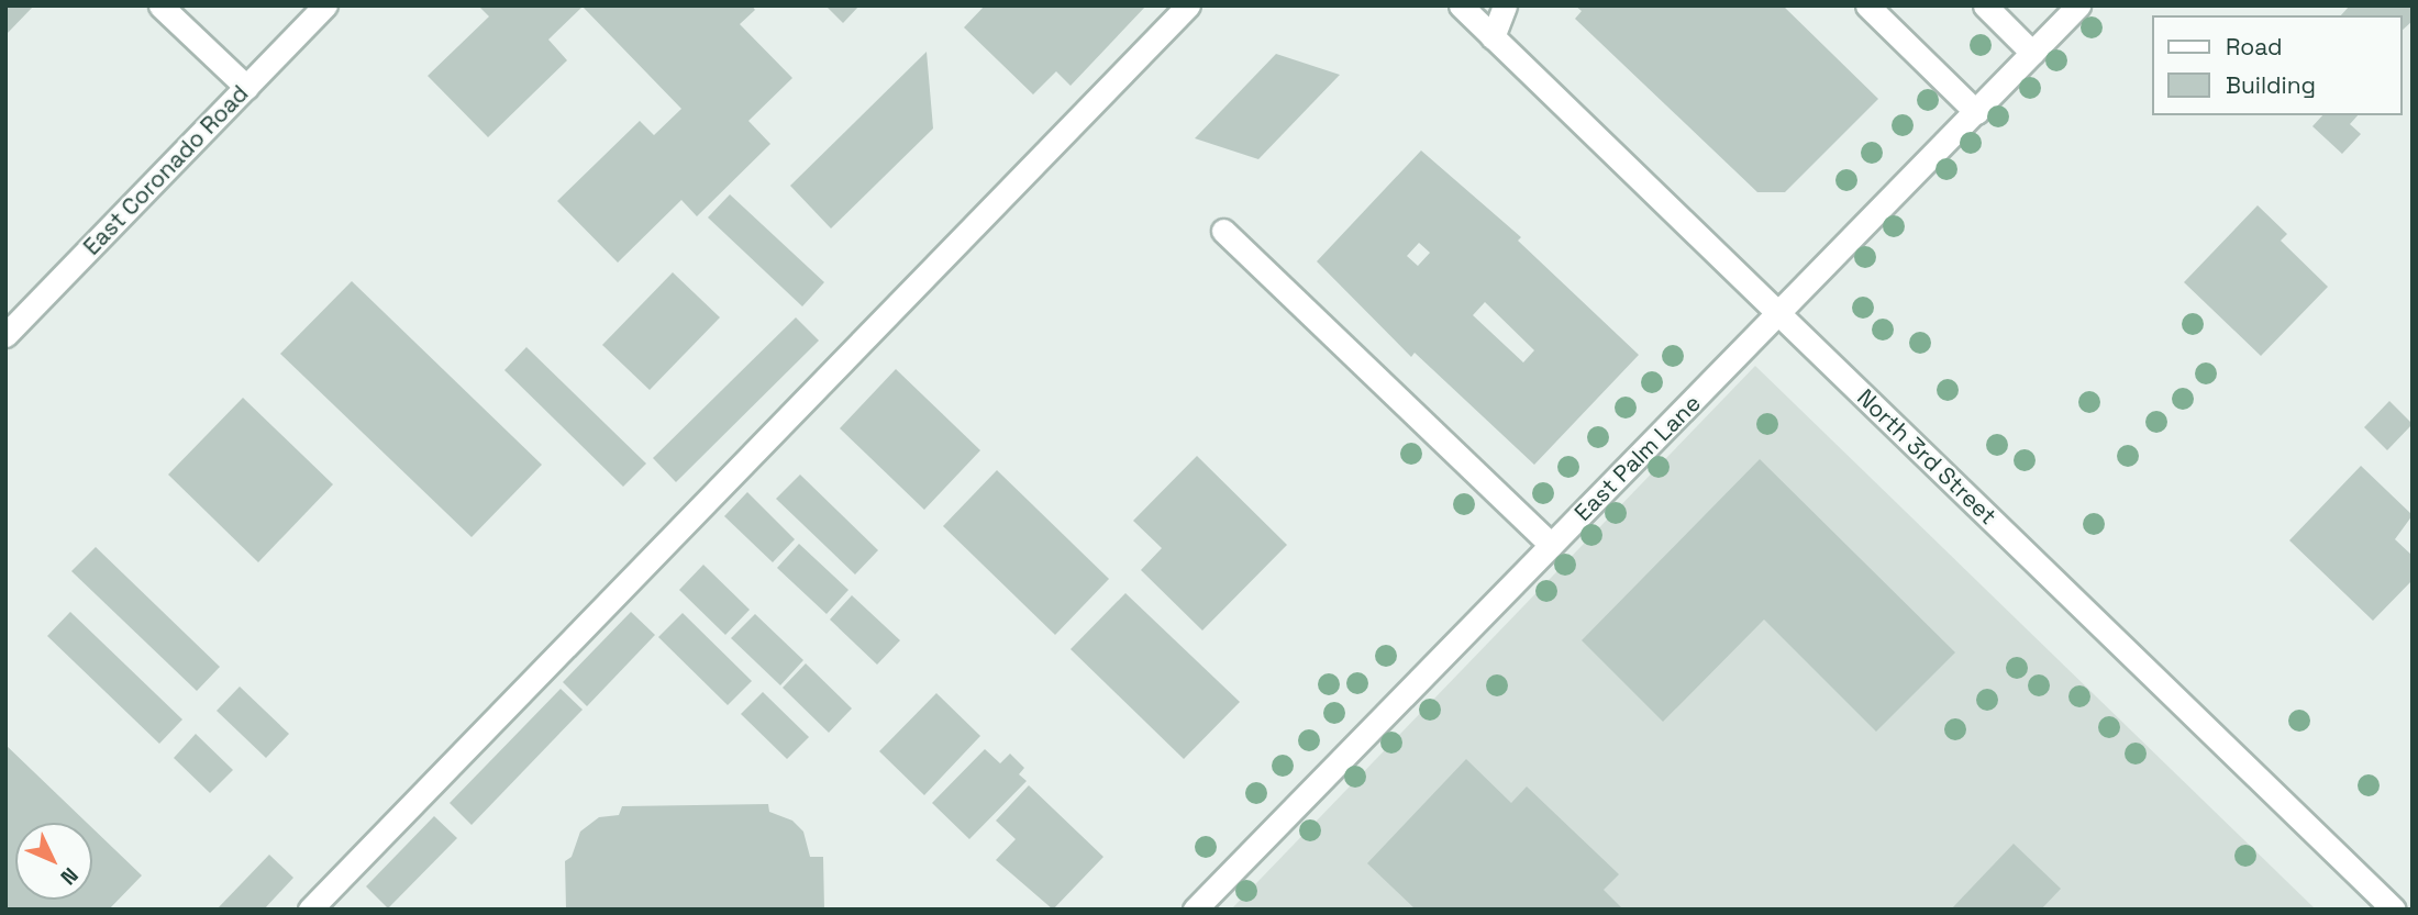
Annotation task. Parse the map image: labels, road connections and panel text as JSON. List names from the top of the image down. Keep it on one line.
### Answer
{"streets":{"street":["East Coronado Road","North 3rd Street","East Palm Lane"]},"crossings":[["North 3rd Street","East Palm Lane"]],"legend":["Road","Building"],"north":"bottom right"}
